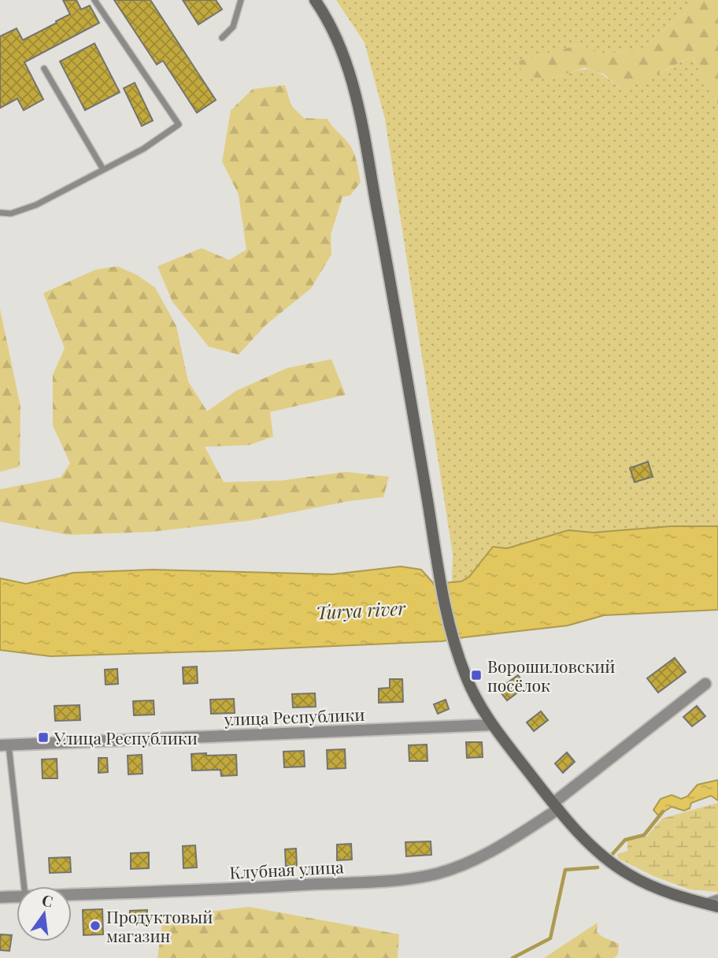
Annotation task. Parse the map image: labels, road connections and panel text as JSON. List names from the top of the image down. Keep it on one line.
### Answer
{"streets":{"street":["улица Республики","Клубная улица"]},"water":["Turya river"],"places":{"transit":["Ворошиловский посёлок","Улица Республики"],"other":["Продуктовый магазин"]},"north":"top"}
